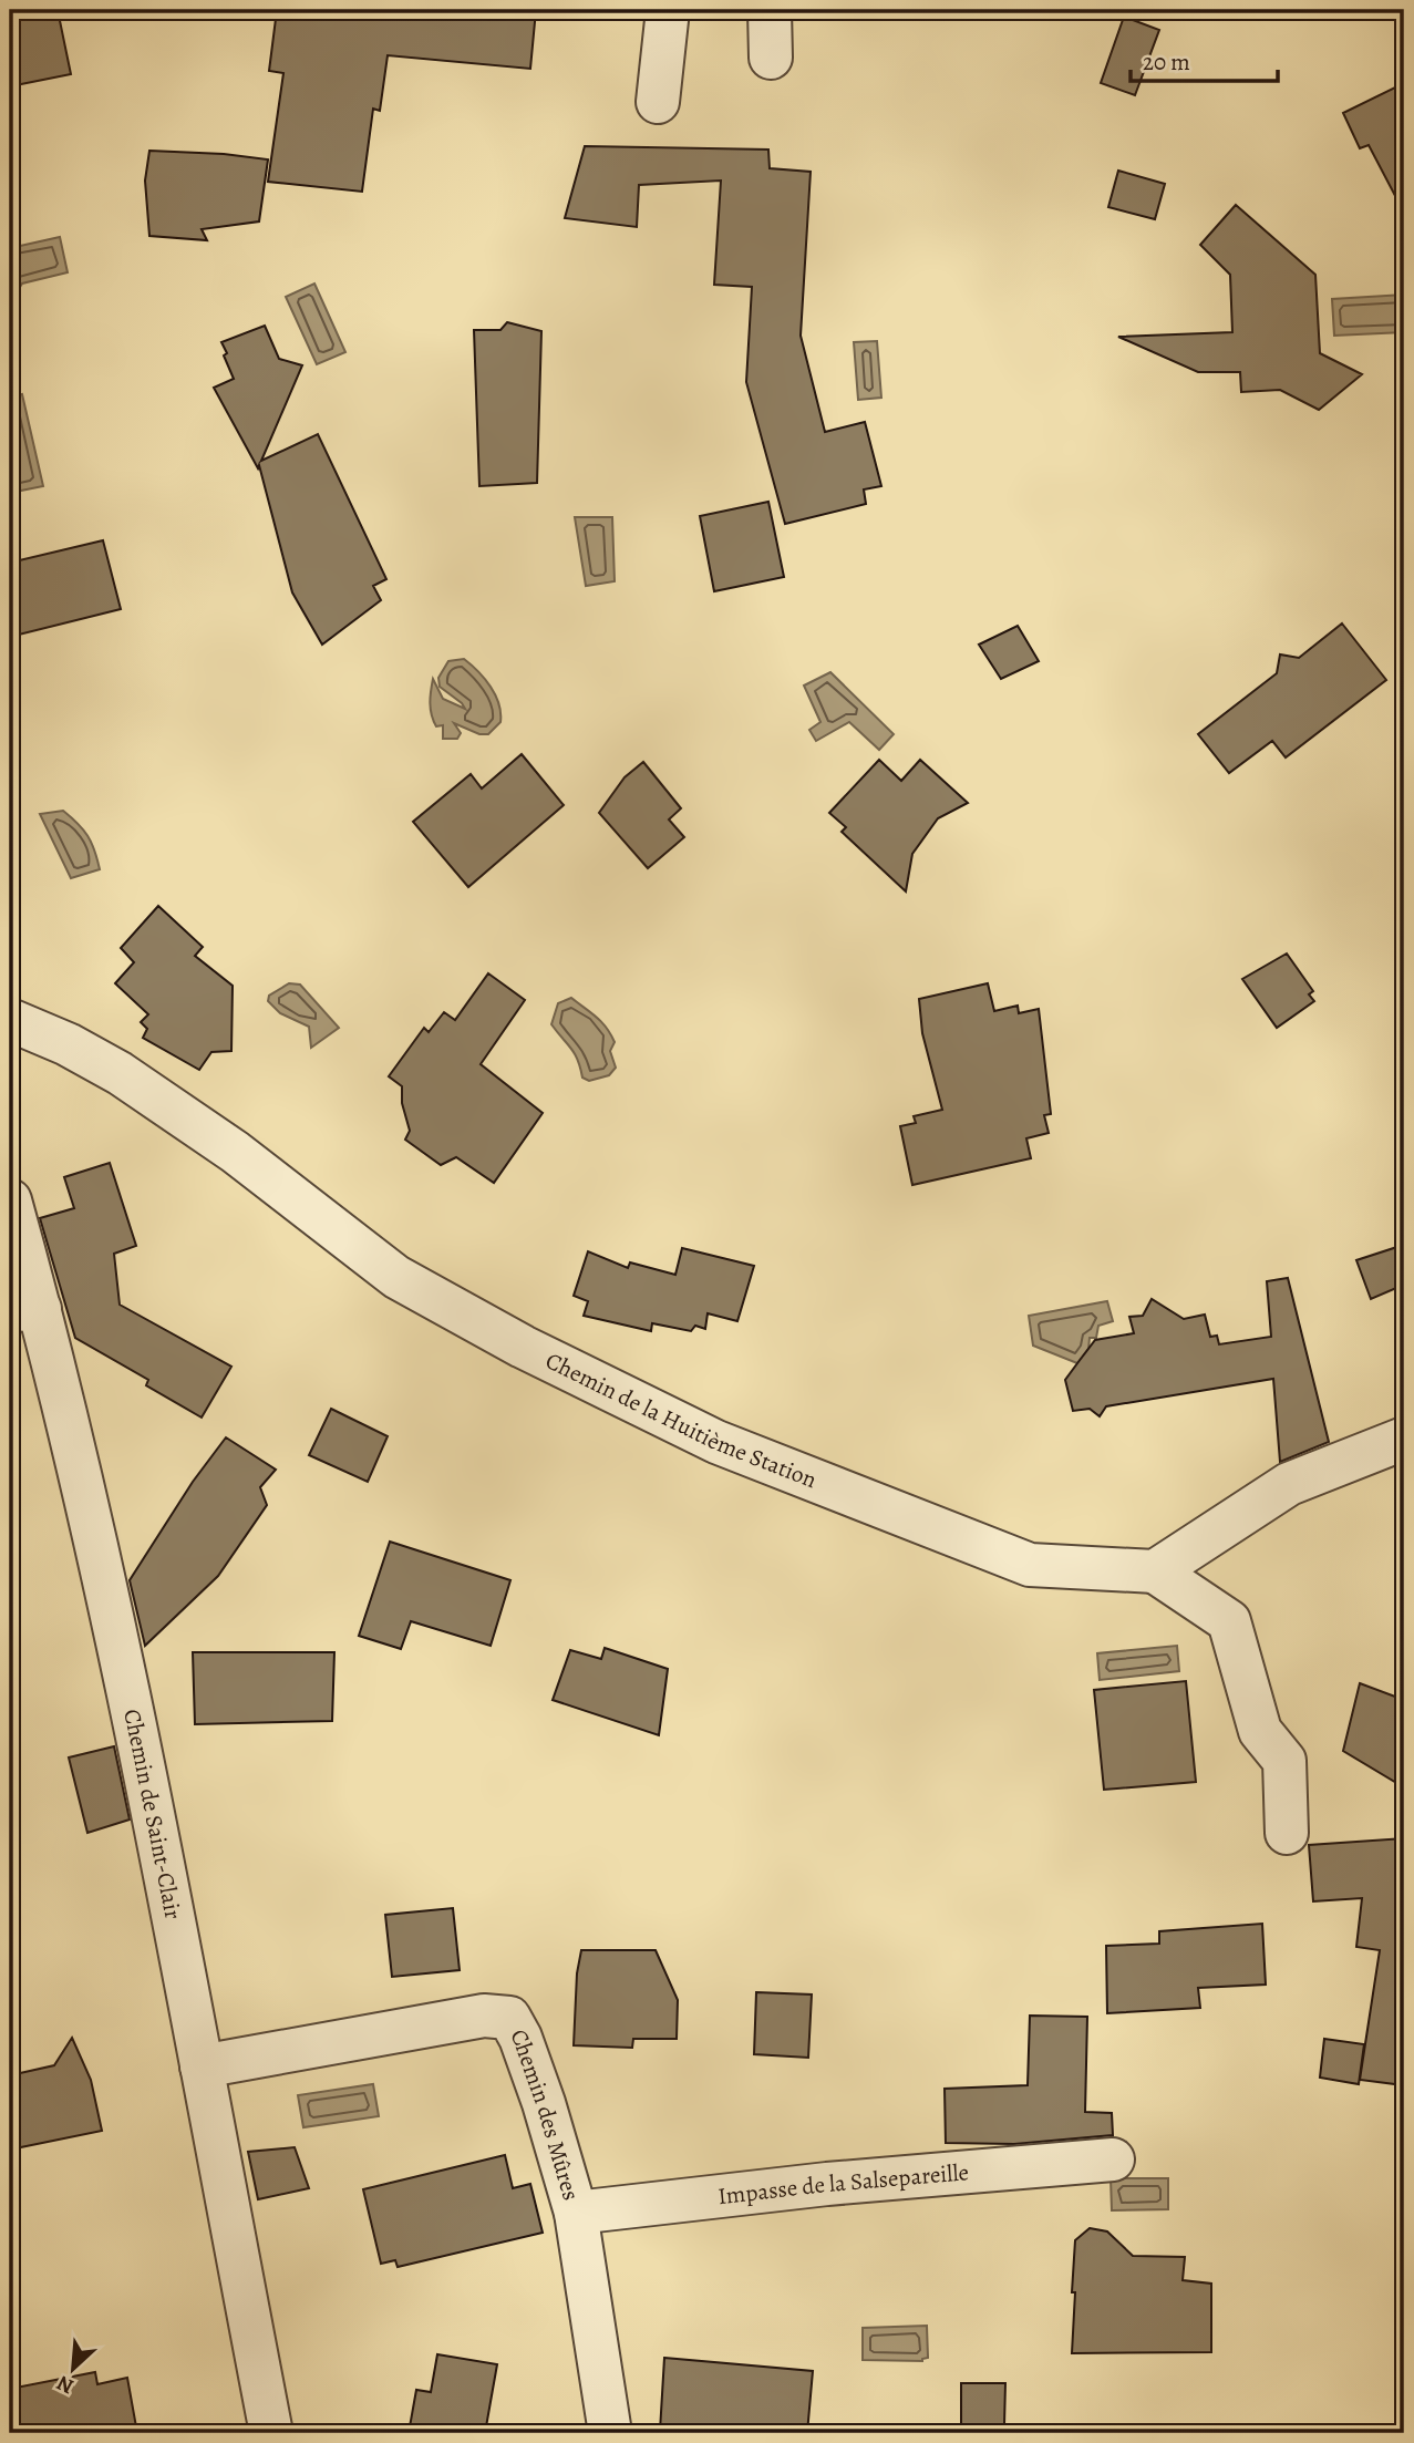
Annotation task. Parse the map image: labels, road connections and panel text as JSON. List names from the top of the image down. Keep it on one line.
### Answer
{"streets":{"street":["Chemin de la Huitième Station","Chemin de Saint-Clair","Chemin des Mûres","Impasse de la Salsepareille"]},"crossings":[["Chemin de Saint-Clair","Chemin des Mûres"],["Chemin des Mûres","Impasse de la Salsepareille"]],"scale_bar":"20 m","north":"bottom left"}
